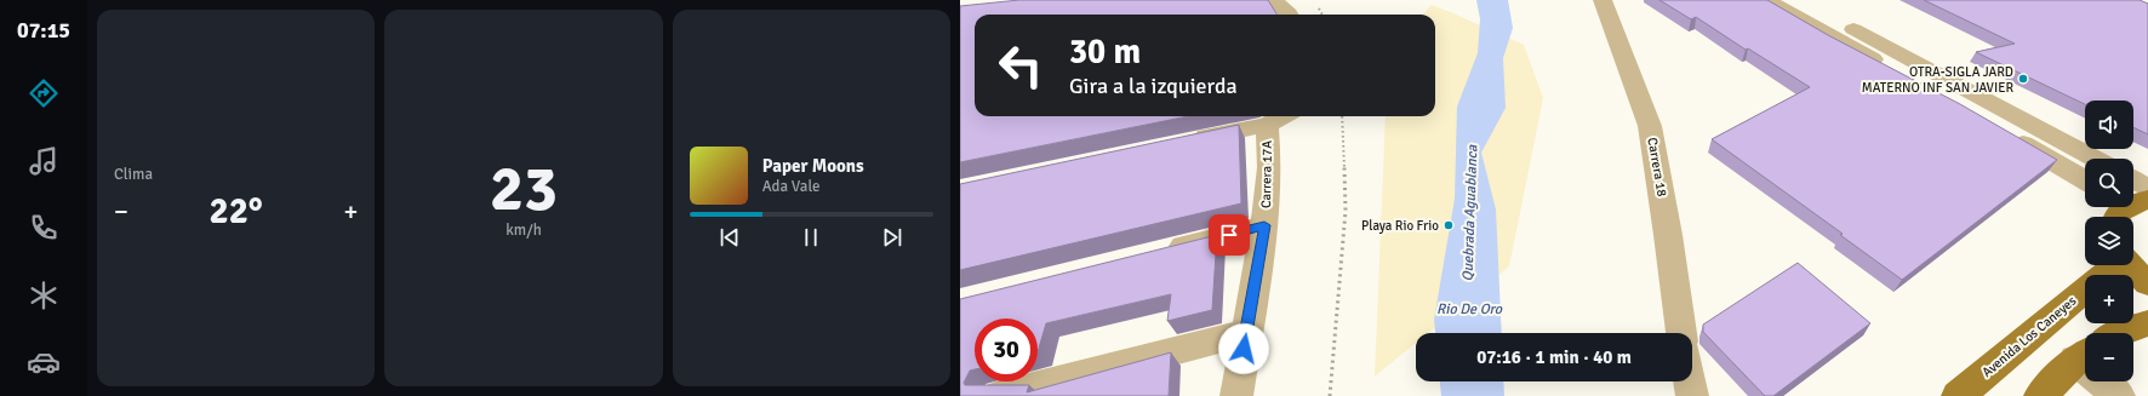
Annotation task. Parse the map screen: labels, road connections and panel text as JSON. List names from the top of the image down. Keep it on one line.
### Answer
{"streets":{"main road":["Avenida Los Caneyes"],"street":["Carrera 18","Carrera 17A"]},"water":["Quebrada Aguablanca","Rio De Oro"],"places":["OTRA-SIGLA JARD MATERNO INF SAN JAVIER","Playa Rio Frio"],"page":{"tabs":"07:15","tile":["Clima",["23","km/h"]],"turn":["30 m","Gira a la izquierda"],"map_buttons":["+","−"],"song":["Paper Moons","Ada Vale"],"heat":["−","22°","+"],"limit":"30","trip":"07:16 · 1 min · 40 m"}}
